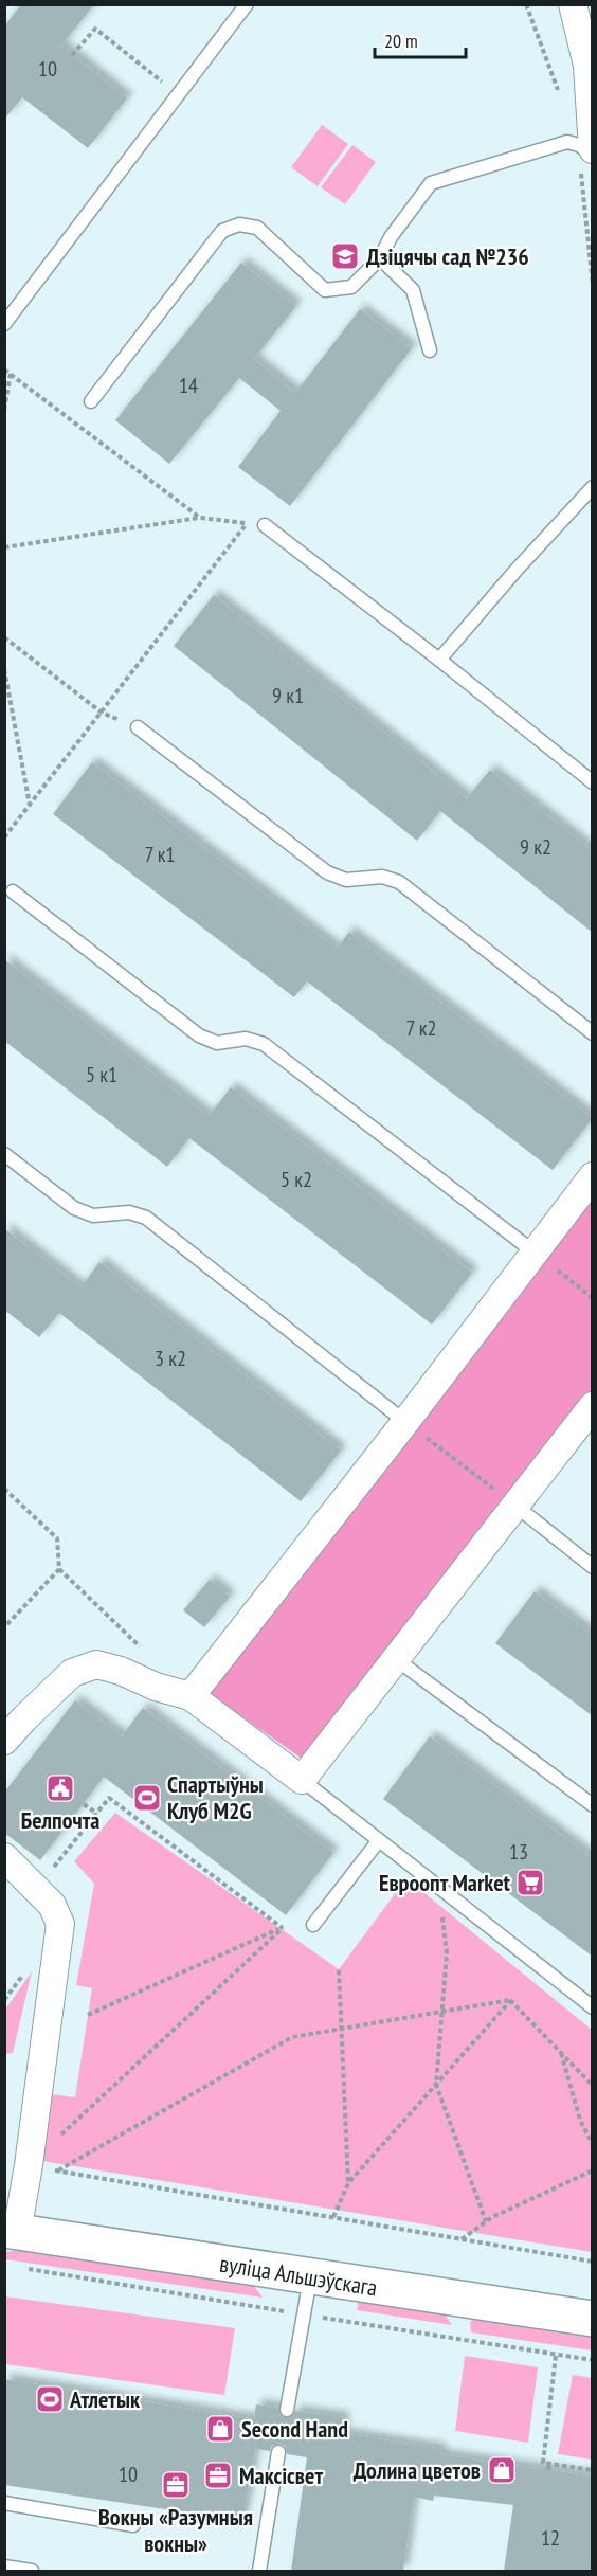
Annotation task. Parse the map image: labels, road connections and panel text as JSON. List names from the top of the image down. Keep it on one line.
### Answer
{"streets":{"main road":["вуліца Альшэўскага"]},"places":{"school or university":["Дзіцячы сад №236"],"public building":["Белпочта"],"sports":["Спартыўны Клуб M2G","Атлетык"],"supermarket":["Евроопт Market"],"shop":["Second Hand","Долина цветов"],"office":["Максісвет","Вокны «Разумныя вокны»"]},"house_numbers":["10","14","9 к1","9 к2","7 к1","7 к2","5 к1","5 к2","3 к2","13","10","12"],"scale_bar":"20 m"}
